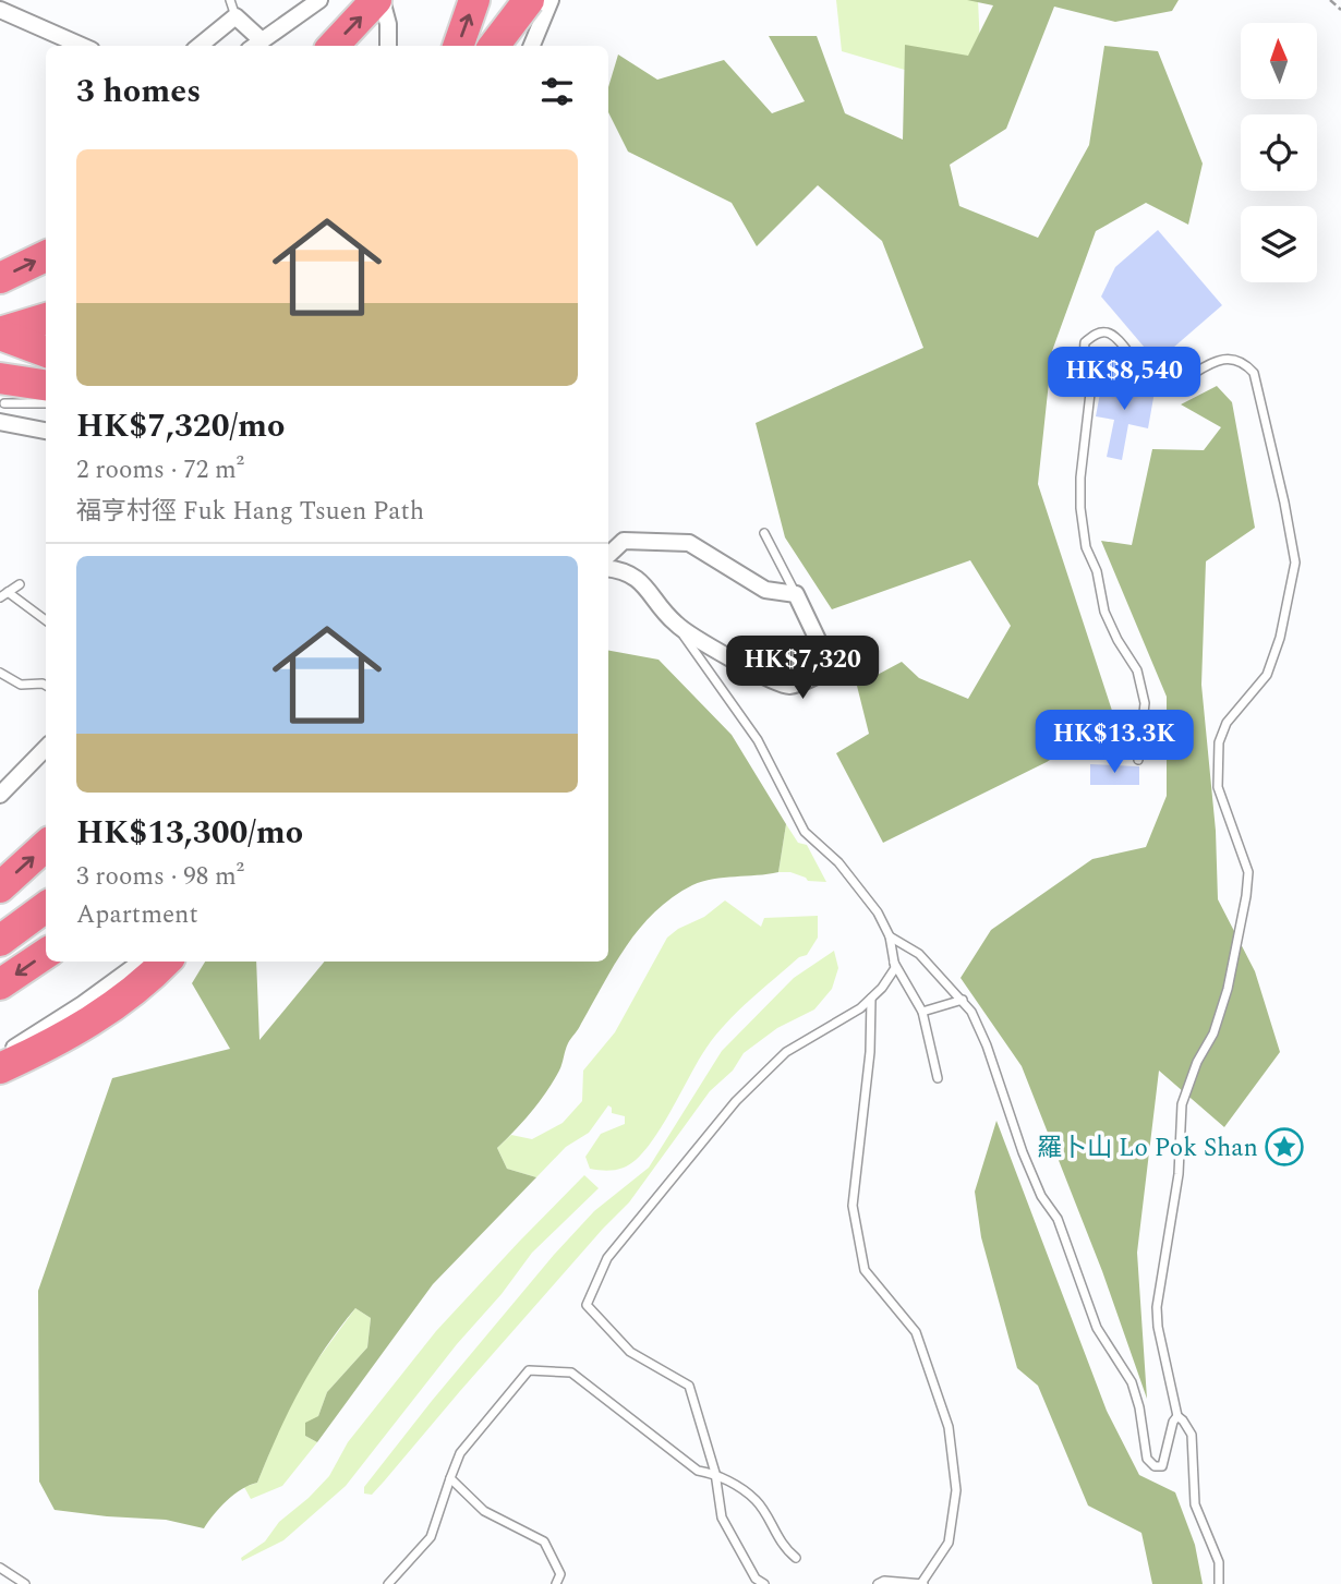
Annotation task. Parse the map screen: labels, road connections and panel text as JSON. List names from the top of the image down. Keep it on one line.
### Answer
{"places":{"place":["羅卜山 Lo Pok Shan"]},"north":"top","page":{"heading":"3 homes","list":[{"name":"HK$7,320/mo","note":"2 rooms · 72 m² · 福亨村徑 Fuk Hang Tsuen Path"},{"name":"HK$13,300/mo","note":"3 rooms · 98 m² · Apartment"}],"price":["HK$8,540","HK$7,320","HK$13.3K"]}}
